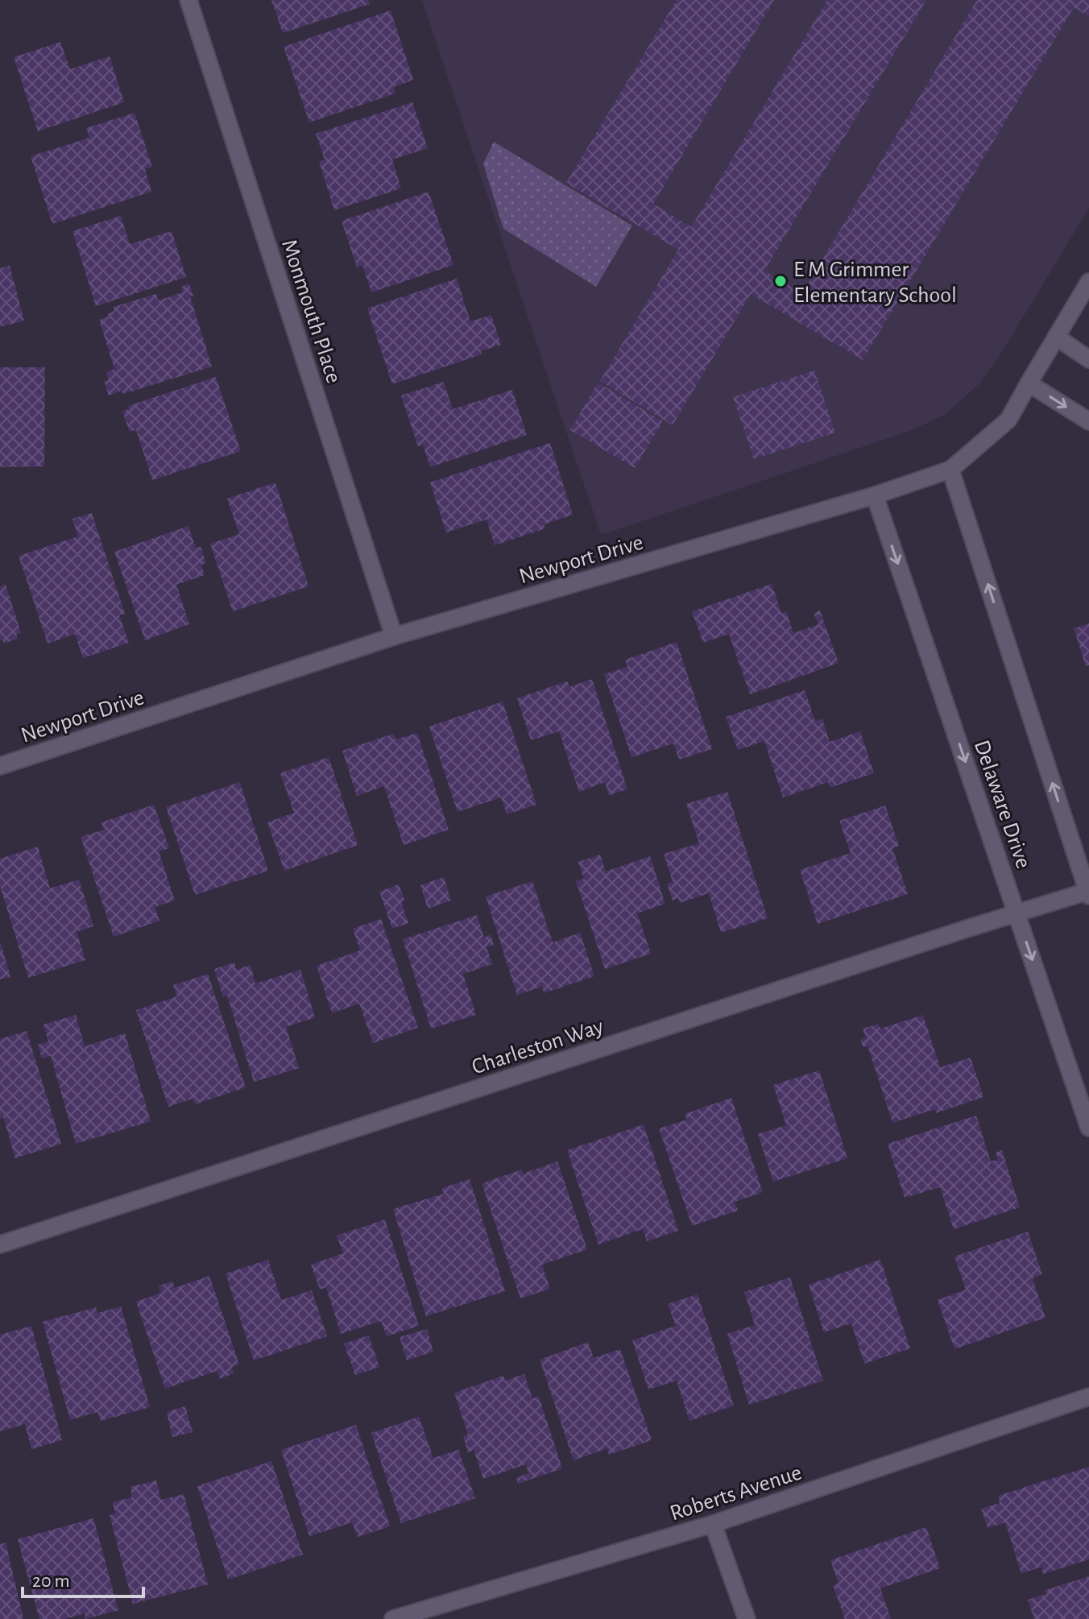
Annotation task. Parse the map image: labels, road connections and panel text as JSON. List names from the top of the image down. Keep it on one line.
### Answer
{"streets":{"street":["Monmouth Place","Newport Drive","Delaware Drive","Charleston Way","Roberts Avenue"]},"crossings":[["Monmouth Place","Newport Drive"],["Newport Drive","Delaware Drive"],["Delaware Drive","Charleston Way"]],"places":["E M Grimmer Elementary School"],"scale_bar":"20 m"}
